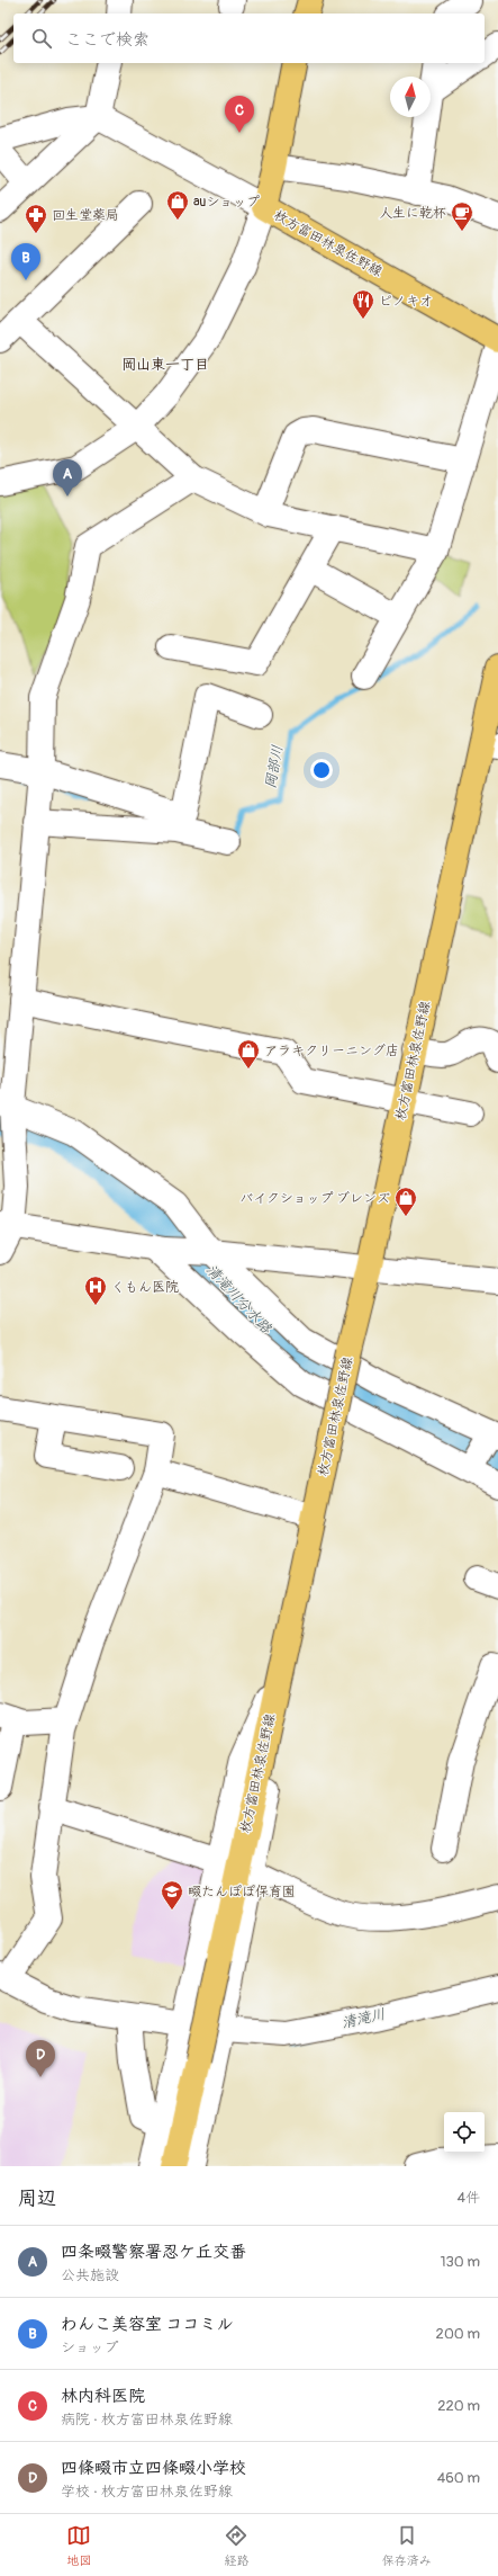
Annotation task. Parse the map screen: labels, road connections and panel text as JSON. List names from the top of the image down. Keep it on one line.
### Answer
{"streets":{"main road":["枚方富田林泉佐野線"]},"districts":["岡山東一丁目"],"water":["岡部川","清滝川分水路","清滝川"],"places":{"shop":["auショップ","アラキクリーニング店","バイクショップ ブレンズ"],"cafe":["人生に乾杯"],"pharmacy":["回生堂薬局"],"restaurant":["ピノキオ"],"hospital":["くもん医院"],"school or university":["畷たんぽぽ保育園"]},"north":"top","page":{"search":"ここで検索","pins":["C","B","A","D"],"heading":["周辺","4件"],"list":[{"mark":"A","name":"四条畷警察署忍ケ丘交番","note":"公共施設","value":"130 m"},{"mark":"B","name":"わんこ美容室 ココミル","note":"ショップ","value":"200 m"},{"mark":"C","name":"林内科医院","note":"病院 · 枚方富田林泉佐野線","value":"220 m"},{"mark":"D","name":"四條畷市立四條畷小学校","note":"学校 · 枚方富田林泉佐野線","value":"460 m"}],"nav":["地図","経路","保存済み"]}}
